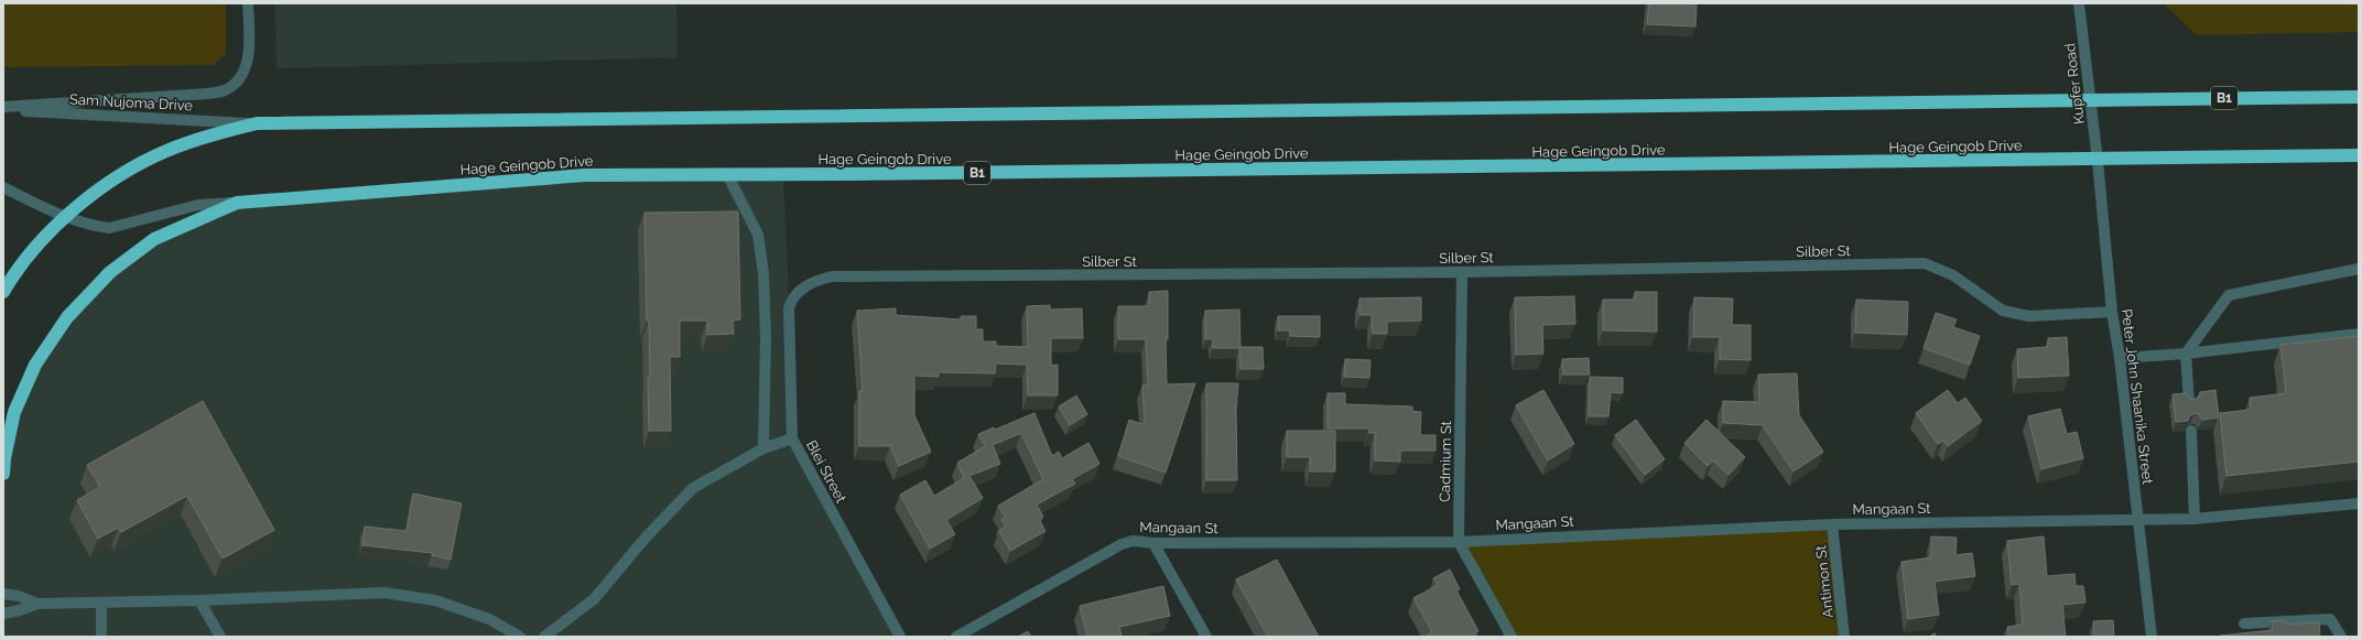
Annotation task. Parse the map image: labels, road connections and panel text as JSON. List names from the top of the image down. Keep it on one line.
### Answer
{"streets":{"highway":["B1","Hage Geingob Drive"],"street":["Kupfer Road","Sam Nujoma Drive","Silber St","Peter John Shaanika Street","Cadmium St","Blei Street","Mangaan St","Antimon St"]},"crossings":[["Kupfer Road","B1"],["Kupfer Road","Hage Geingob Drive"],["Kupfer Road","Peter John Shaanika Street"],["B1","Sam Nujoma Drive"],["B1","Hage Geingob Drive"],["B1","Peter John Shaanika Street"],["Hage Geingob Drive","Peter John Shaanika Street"],["Silber St","Peter John Shaanika Street"],["Silber St","Cadmium St"],["Silber St","Blei Street"],["Peter John Shaanika Street","Mangaan St"],["Cadmium St","Mangaan St"],["Mangaan St","Antimon St"]]}
